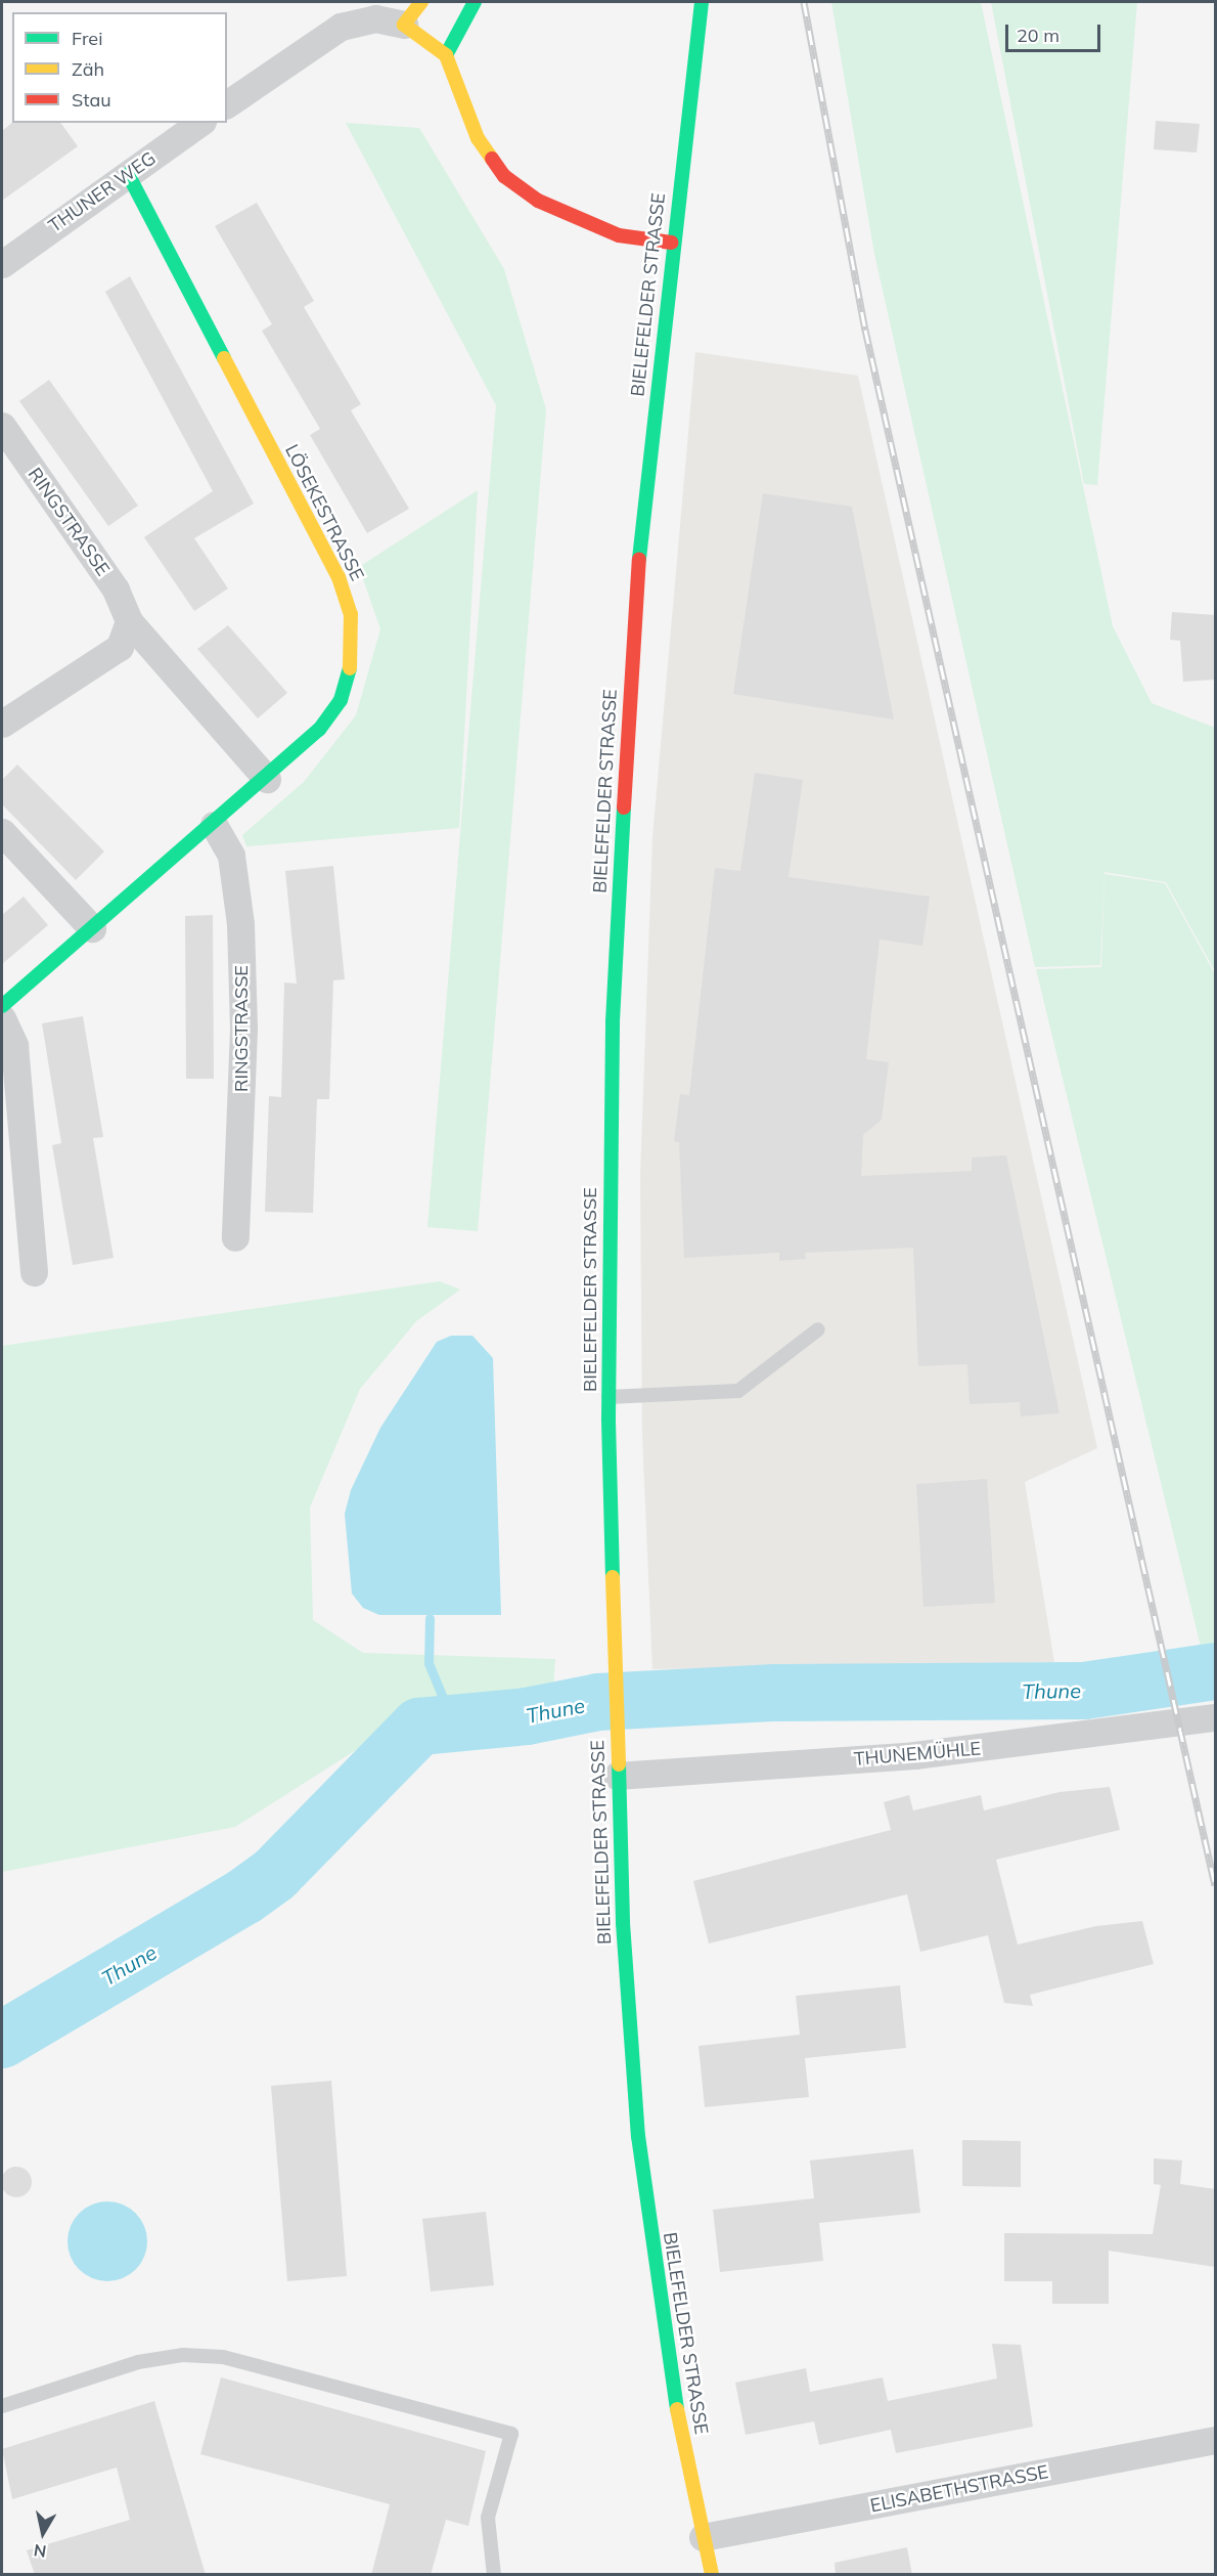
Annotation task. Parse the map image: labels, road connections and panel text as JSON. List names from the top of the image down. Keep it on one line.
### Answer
{"streets":{"main road":["BIELEFELDER STRASSE","LÖSEKESTRASSE"],"street":["THUNER WEG","RINGSTRASSE","THUNEMÜHLE","ELISABETHSTRASSE"]},"crossings":[["THUNER WEG","LÖSEKESTRASSE"],["BIELEFELDER STRASSE","THUNEMÜHLE"],["BIELEFELDER STRASSE","ELISABETHSTRASSE"],["LÖSEKESTRASSE","RINGSTRASSE"]],"water":["Thune"],"legend":["Frei","Zäh","Stau"],"scale_bar":"20 m","north":"bottom"}
